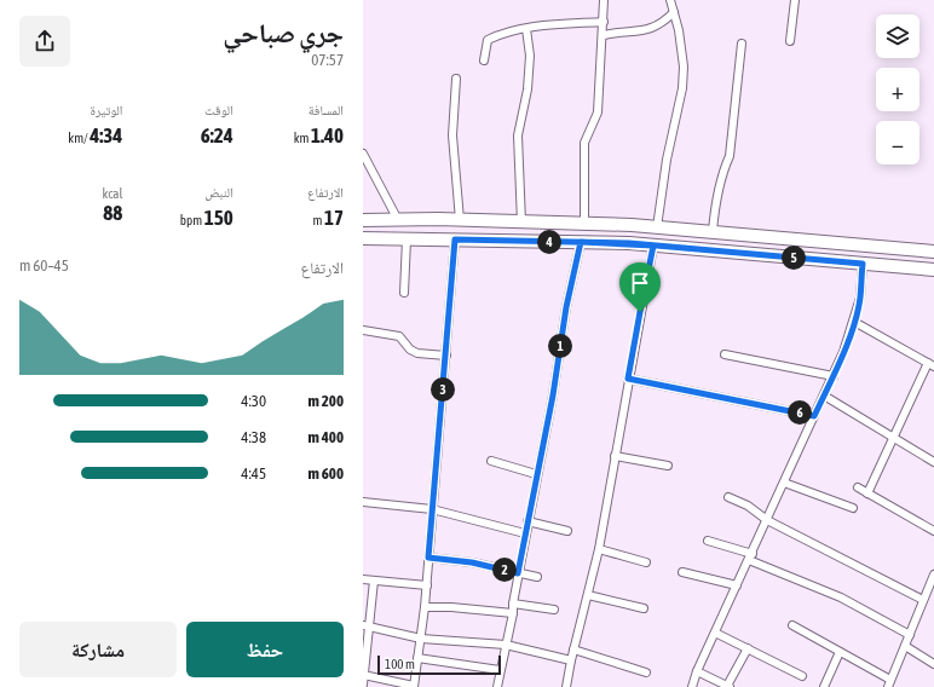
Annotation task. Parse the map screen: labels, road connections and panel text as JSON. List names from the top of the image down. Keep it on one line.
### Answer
{"scale_bar":"100 m","page":{"heading":["جري صباحي","07:57"],"map_buttons":["+","−"],"stats":[["المسافة","1.40 km"],["الوقت","6:24"],["الوتيرة","4:34 /km"],["الارتفاع","17 m"],["النبض","150 bpm"],["kcal","88"]],"pins":["4","5","1","3","6","2"],"chart":["الارتفاع","45–60 m"],"list":[{"name":"200 m","note":"4:30"},{"name":"400 m","note":"4:38"},{"name":"600 m","note":"4:45"}],"buttons":["حفظ","مشاركة"],"scale":"100 m"}}
